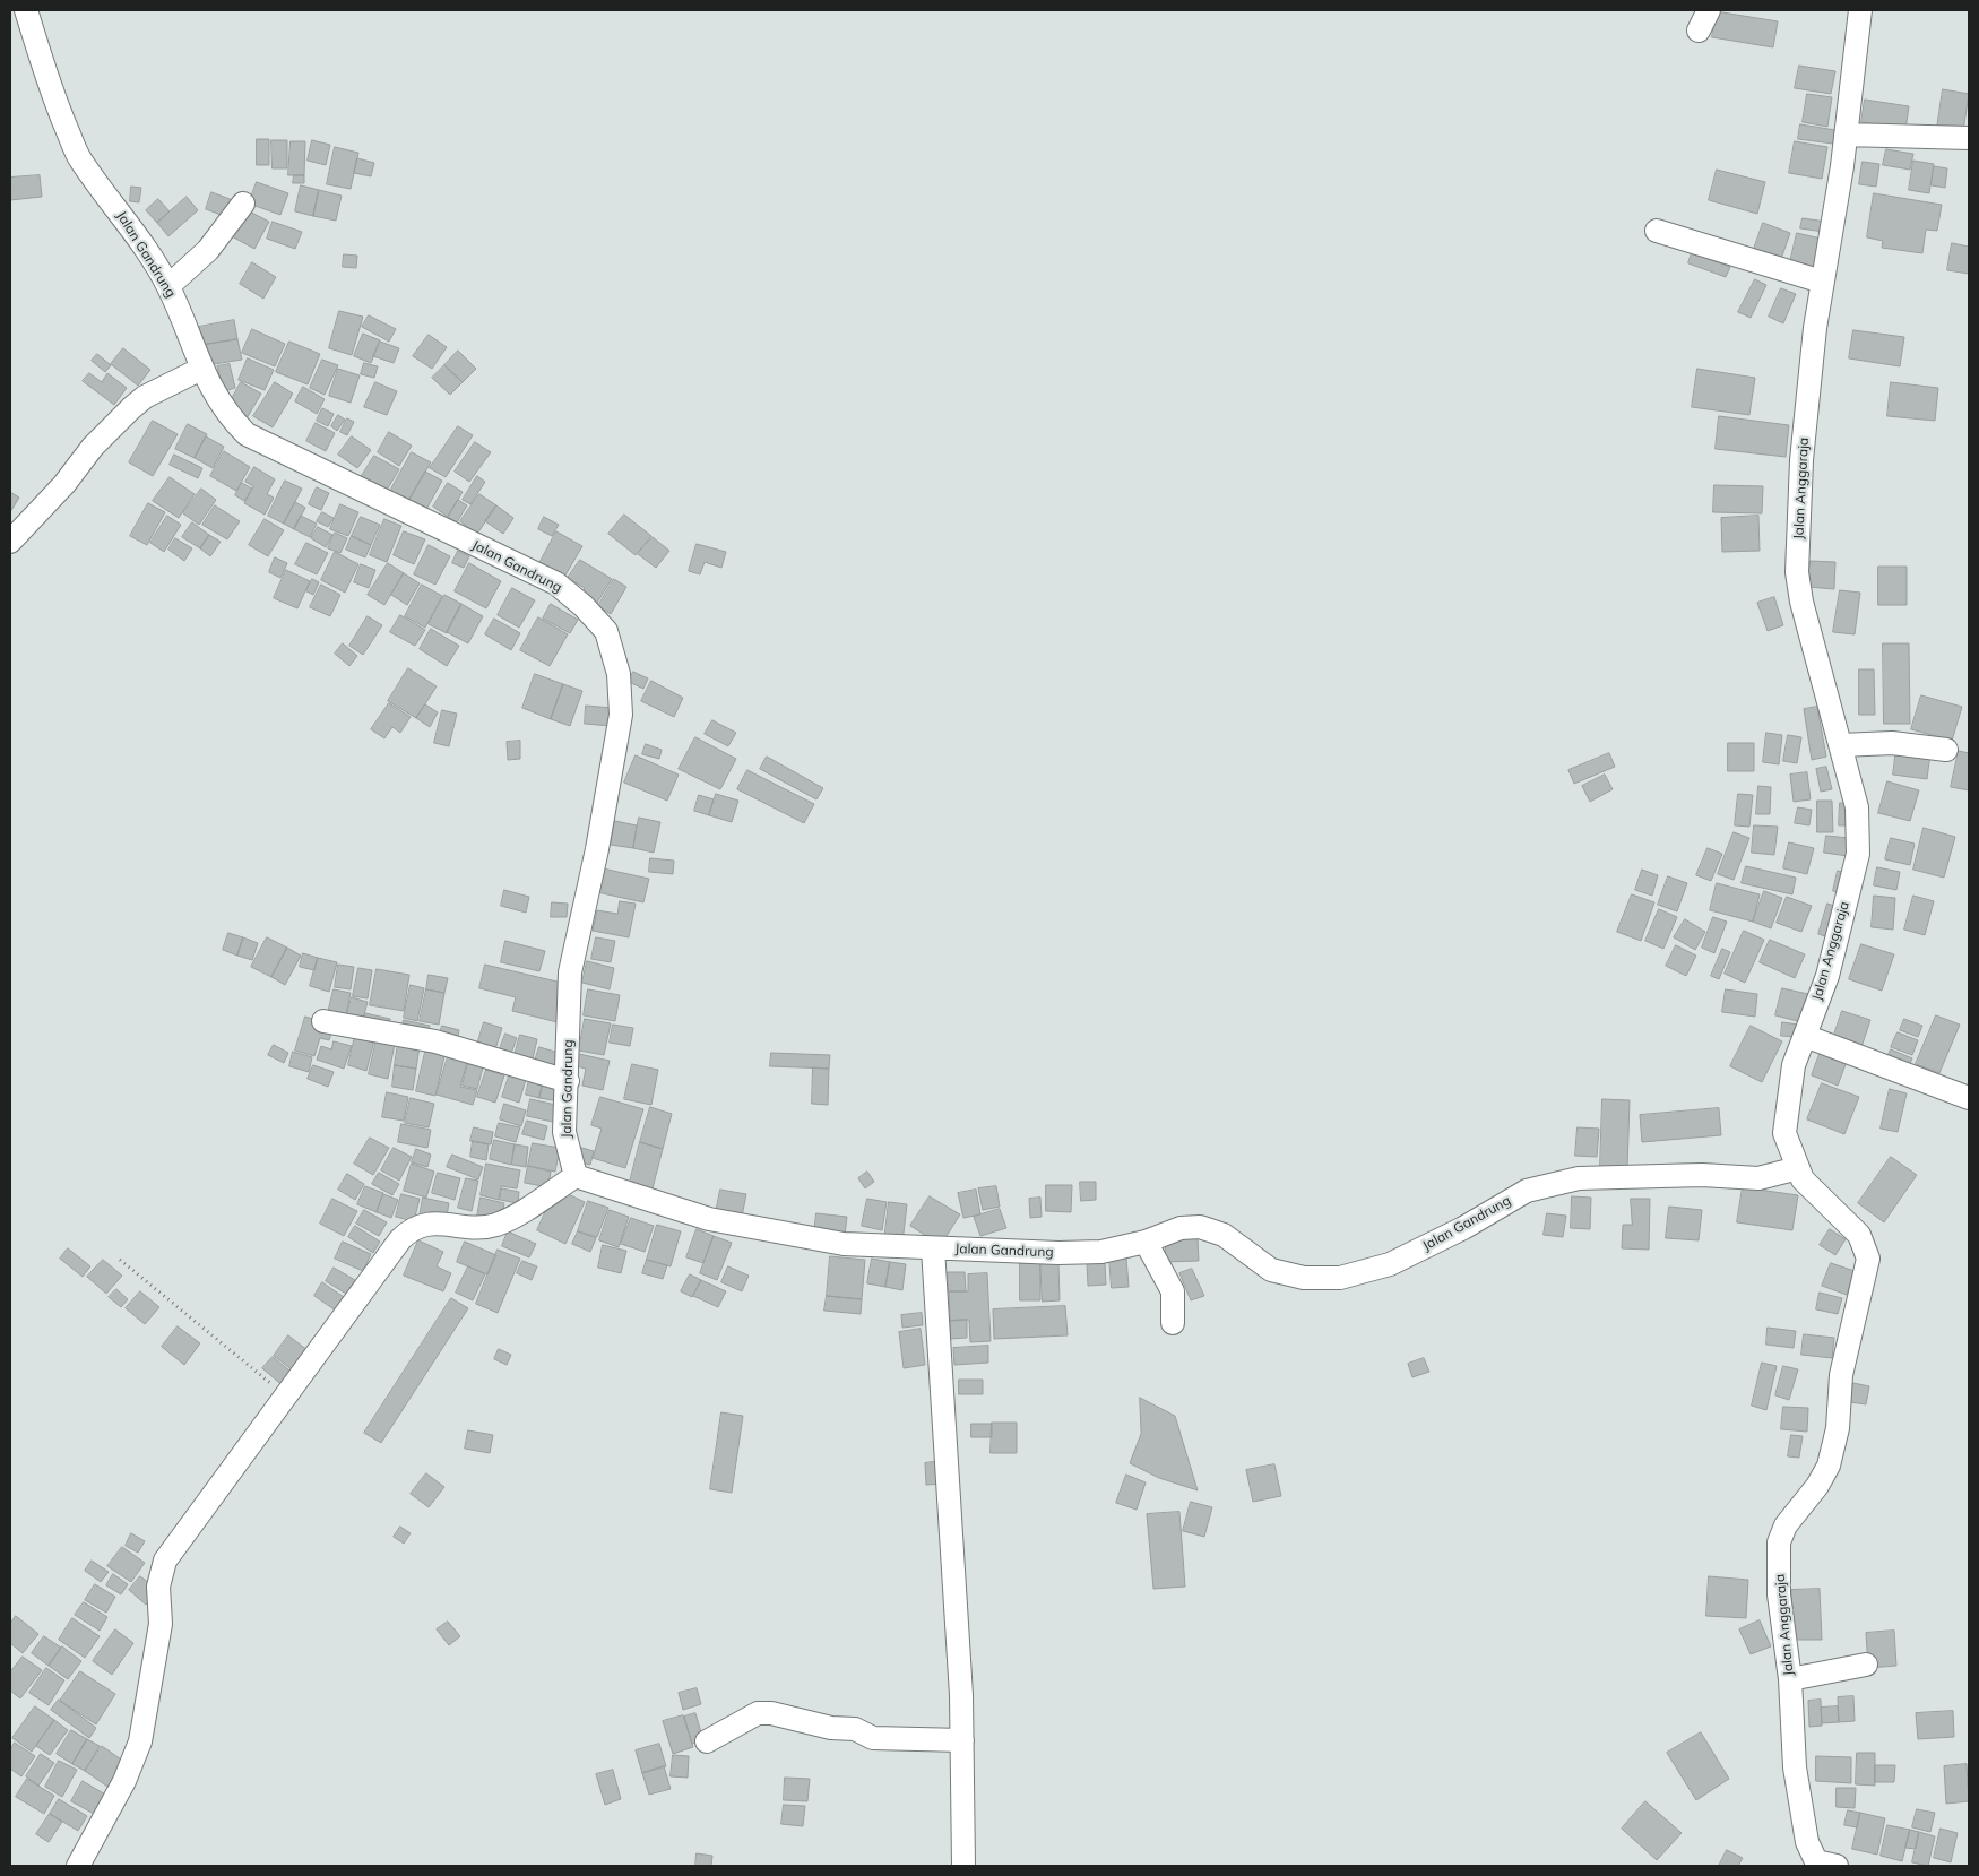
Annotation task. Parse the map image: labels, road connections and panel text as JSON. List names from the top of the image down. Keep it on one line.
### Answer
{"streets":{"street":["Jalan Gandrung","Jalan Anggaraja"]},"crossings":[["Jalan Gandrung","Jalan Anggaraja"]]}
